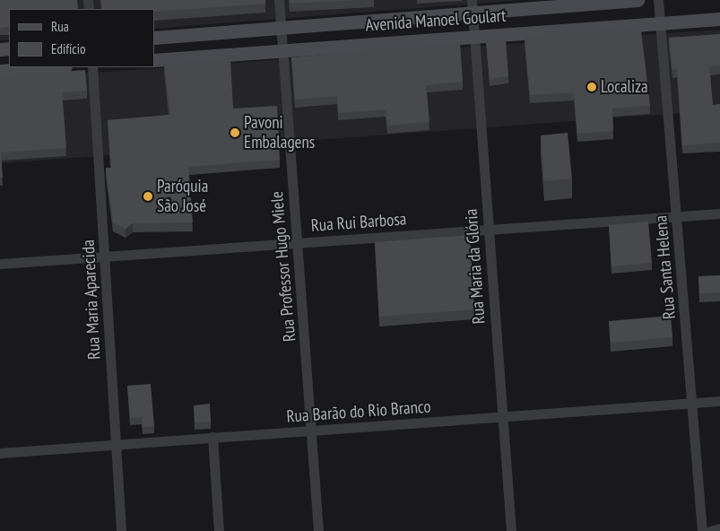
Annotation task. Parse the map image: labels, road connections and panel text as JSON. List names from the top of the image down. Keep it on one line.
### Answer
{"streets":{"main road":["Avenida Manoel Goulart"],"street":["Rua Rui Barbosa","Rua Professor Hugo Miele","Rua Maria da Glória","Rua Santa Helena","Rua Maria Aparecida","Rua Barão do Rio Branco"]},"crossings":[["Avenida Manoel Goulart","Rua Professor Hugo Miele"],["Avenida Manoel Goulart","Rua Maria da Glória"],["Avenida Manoel Goulart","Rua Santa Helena"],["Rua Rui Barbosa","Rua Professor Hugo Miele"],["Rua Rui Barbosa","Rua Maria da Glória"],["Rua Rui Barbosa","Rua Santa Helena"],["Rua Rui Barbosa","Rua Maria Aparecida"],["Rua Professor Hugo Miele","Rua Barão do Rio Branco"],["Rua Maria da Glória","Rua Barão do Rio Branco"],["Rua Santa Helena","Rua Barão do Rio Branco"],["Rua Maria Aparecida","Rua Barão do Rio Branco"]],"places":["Localiza","Pavoni Embalagens","Paróquia São José"],"legend":["Rua","Edifício"]}
